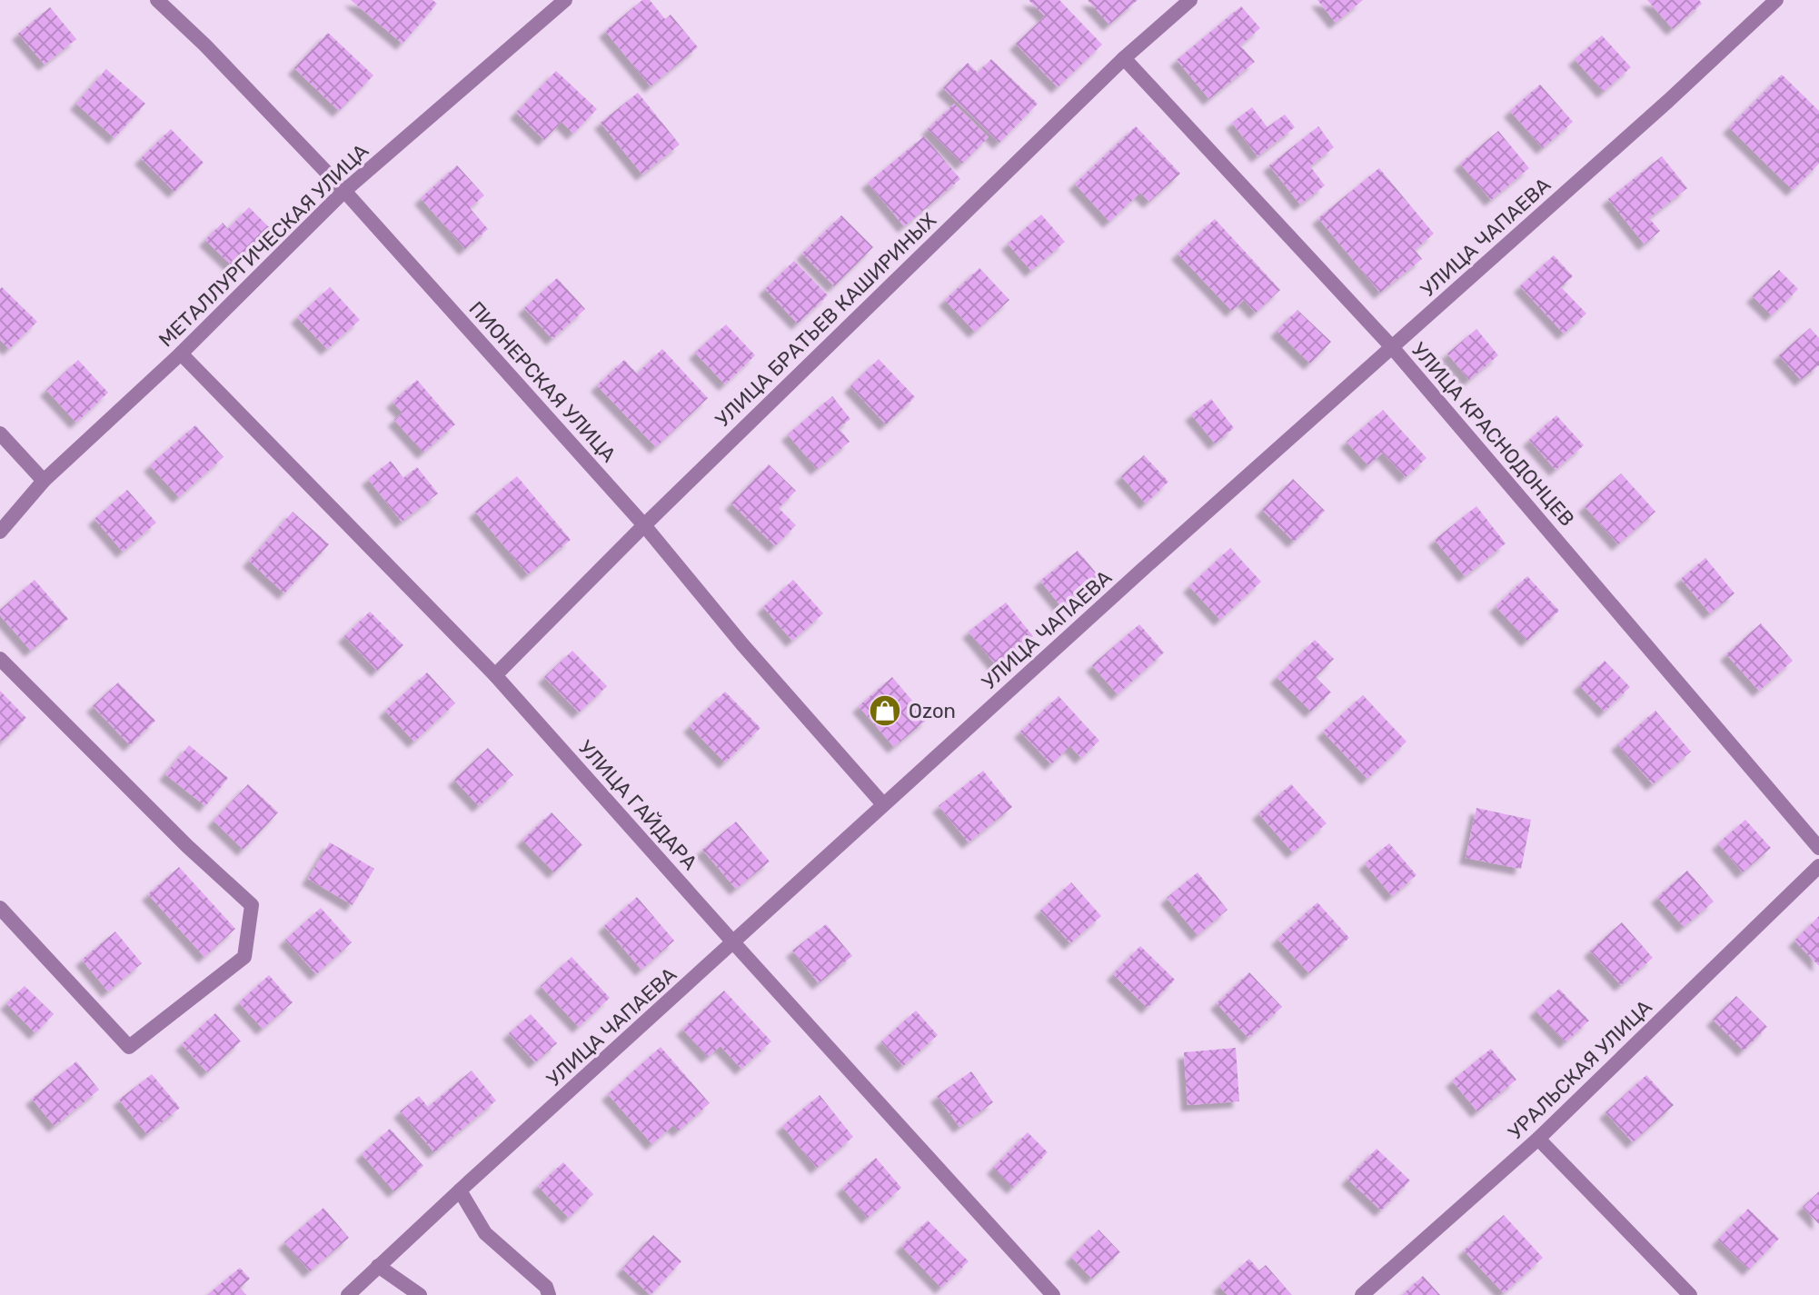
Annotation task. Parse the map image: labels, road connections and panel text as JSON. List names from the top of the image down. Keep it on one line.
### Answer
{"streets":{"street":["УЛИЦА ЧАПАЕВА","МЕТАЛЛУРГИЧЕСКАЯ УЛИЦА","УЛИЦА БРАТЬЕВ КАШИРИНЫХ","ПИОНЕРСКАЯ УЛИЦА","УЛИЦА КРАСНОДОНЦЕВ","УЛИЦА ГАЙДАРА","УРАЛЬСКАЯ УЛИЦА"]},"crossings":[["УЛИЦА ЧАПАЕВА","ПИОНЕРСКАЯ УЛИЦА"],["УЛИЦА ЧАПАЕВА","УЛИЦА КРАСНОДОНЦЕВ"],["УЛИЦА ЧАПАЕВА","УЛИЦА ГАЙДАРА"],["МЕТАЛЛУРГИЧЕСКАЯ УЛИЦА","ПИОНЕРСКАЯ УЛИЦА"],["МЕТАЛЛУРГИЧЕСКАЯ УЛИЦА","УЛИЦА ГАЙДАРА"],["УЛИЦА БРАТЬЕВ КАШИРИНЫХ","ПИОНЕРСКАЯ УЛИЦА"],["УЛИЦА БРАТЬЕВ КАШИРИНЫХ","УЛИЦА КРАСНОДОНЦЕВ"],["УЛИЦА БРАТЬЕВ КАШИРИНЫХ","УЛИЦА ГАЙДАРА"]],"places":{"shop":["Ozon"]}}
